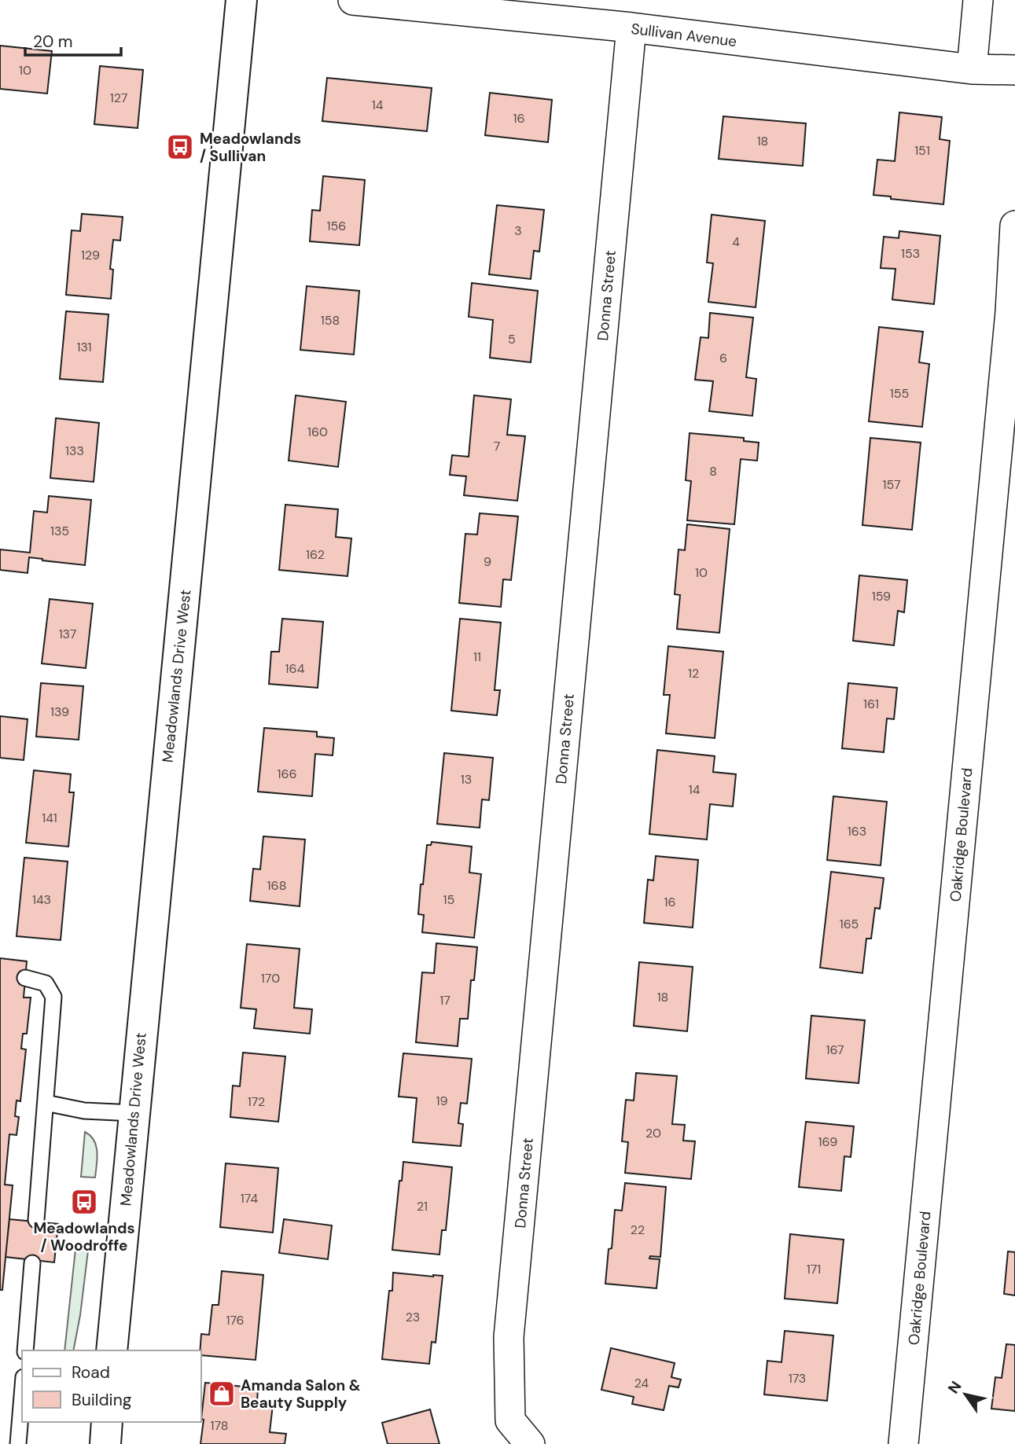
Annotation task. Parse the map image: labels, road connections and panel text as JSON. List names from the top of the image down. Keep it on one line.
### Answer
{"streets":{"main road":["Meadowlands Drive West"],"street":["Sullivan Avenue","Donna Street","Oakridge Boulevard"]},"crossings":[["Sullivan Avenue","Donna Street"]],"places":{"bus stop":["Meadowlands / Sullivan","Meadowlands / Woodroffe"],"shop":["Amanda Salon & Beauty Supply"]},"house_numbers":["10","127","14","16","18","151","156","3","4","153","129","158","5","131","6","155","160","7","133","8","157","135","162","9","10","159","137","11","164","12","161","139","166","13","14","141","163","168","143","15","16","165","170","18","17","167","19","172","20","169","174","21","22","171","23","176","173","24","178"],"legend":["Road","Building"],"scale_bar":"20 m","north":"top left"}
